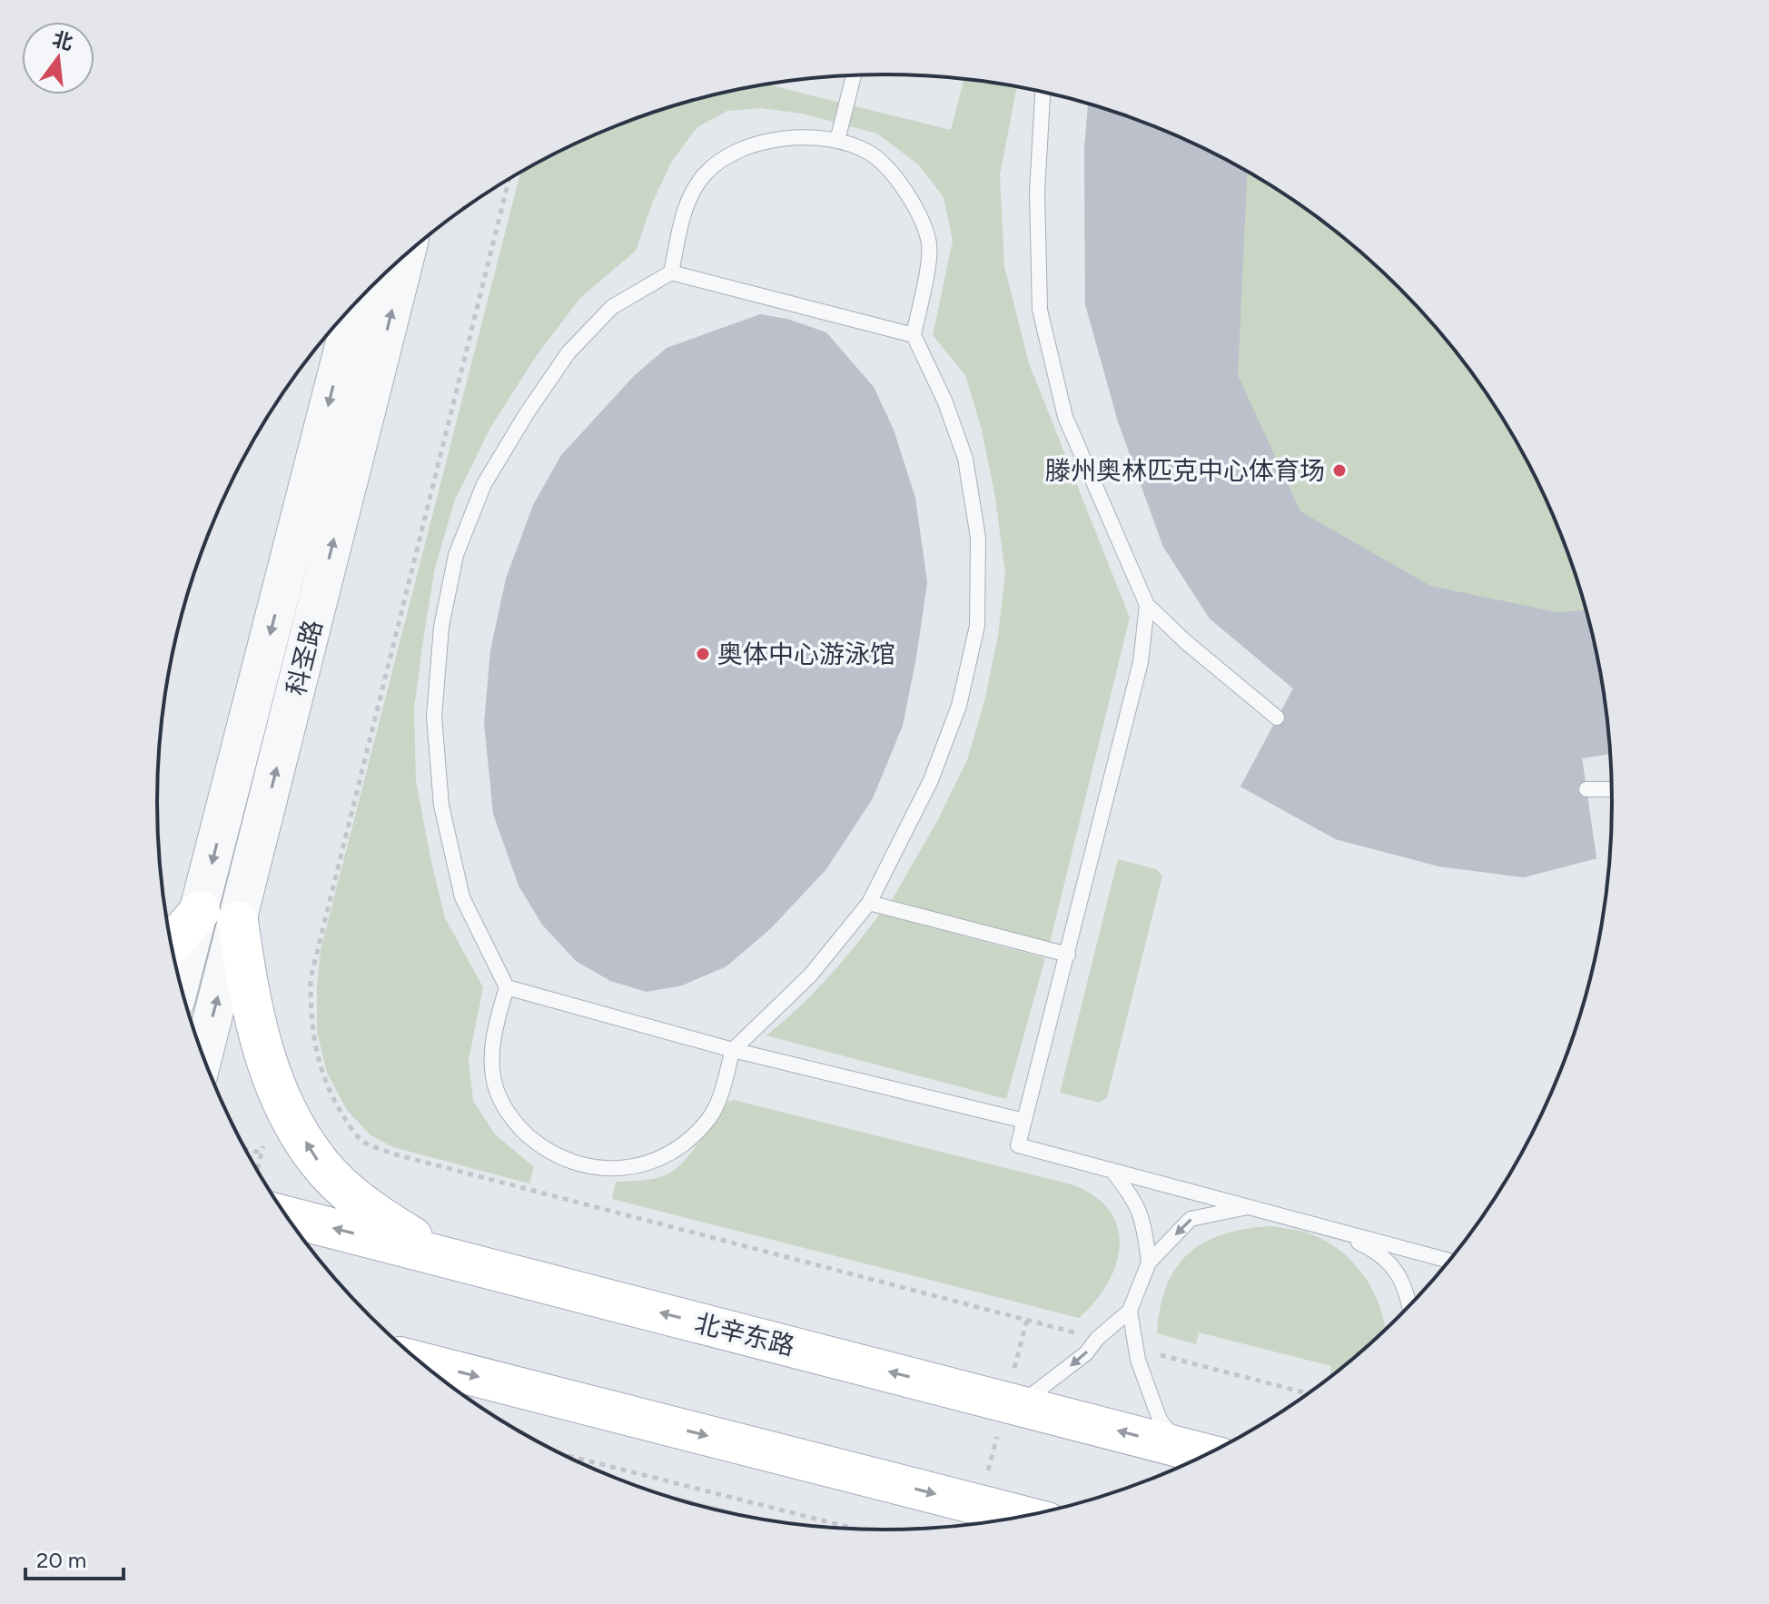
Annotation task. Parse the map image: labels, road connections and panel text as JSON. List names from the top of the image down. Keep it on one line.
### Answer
{"streets":{"main road":["北辛东路"],"street":["科圣路"]},"places":["滕州奥林匹克中心体育场","奥体中心游泳馆"],"scale_bar":"20 m","north":"top"}
